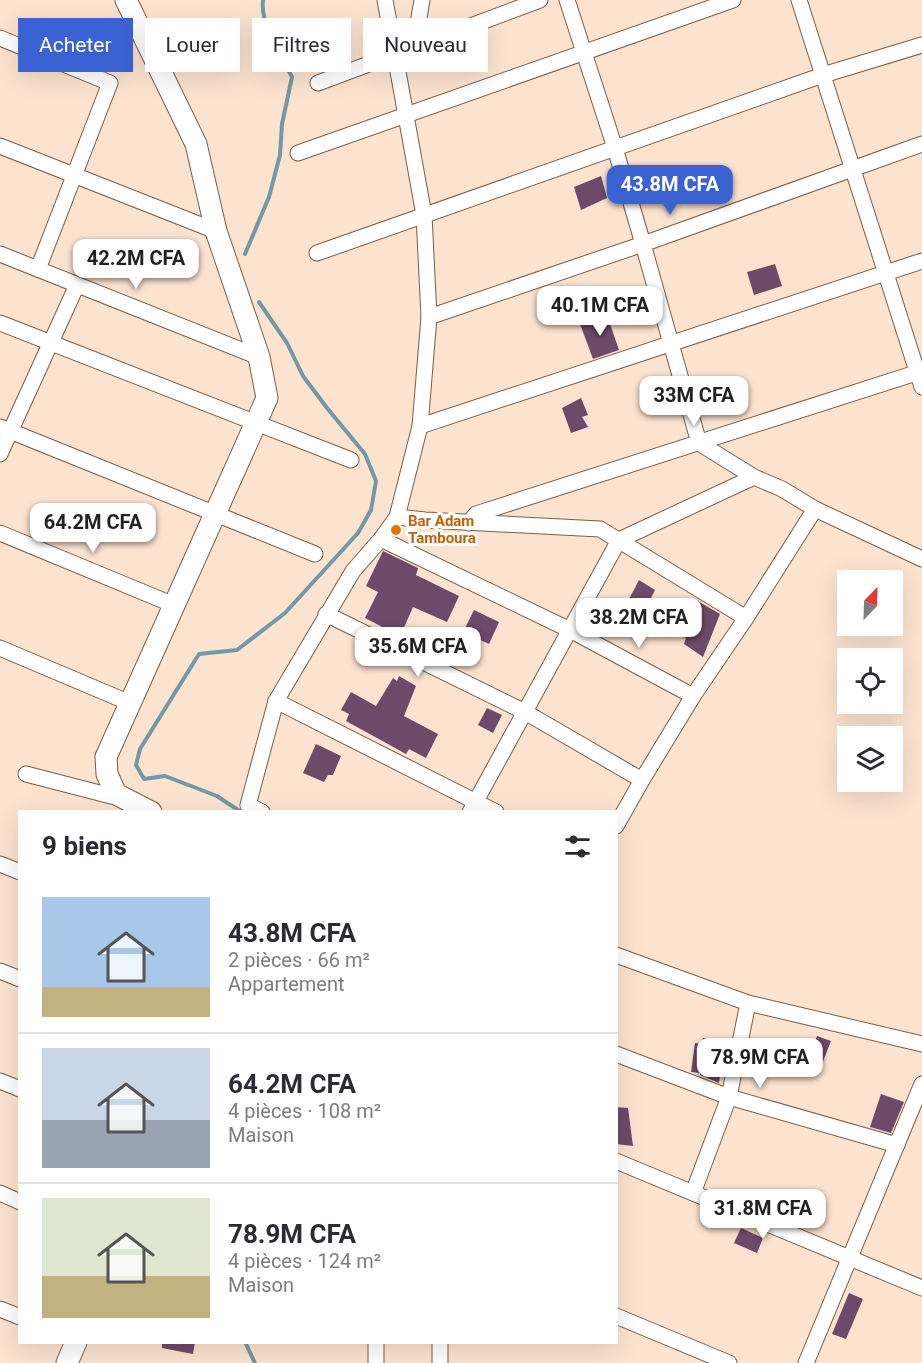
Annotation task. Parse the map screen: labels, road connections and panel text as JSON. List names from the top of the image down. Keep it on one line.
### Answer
{"places":["Bar Adam Tamboura"],"north":"top right","page":{"chip":["Acheter","Louer","Filtres","Nouveau"],"price":["43.8M CFA","42.2M CFA","40.1M CFA","33M CFA","64.2M CFA","38.2M CFA","35.6M CFA","78.9M CFA","31.8M CFA"],"heading":"9 biens","list":[{"name":"43.8M CFA","note":"2 pièces · 66 m² · Appartement"},{"name":"64.2M CFA","note":"4 pièces · 108 m² · Maison"},{"name":"78.9M CFA","note":"4 pièces · 124 m² · Maison"}]}}
